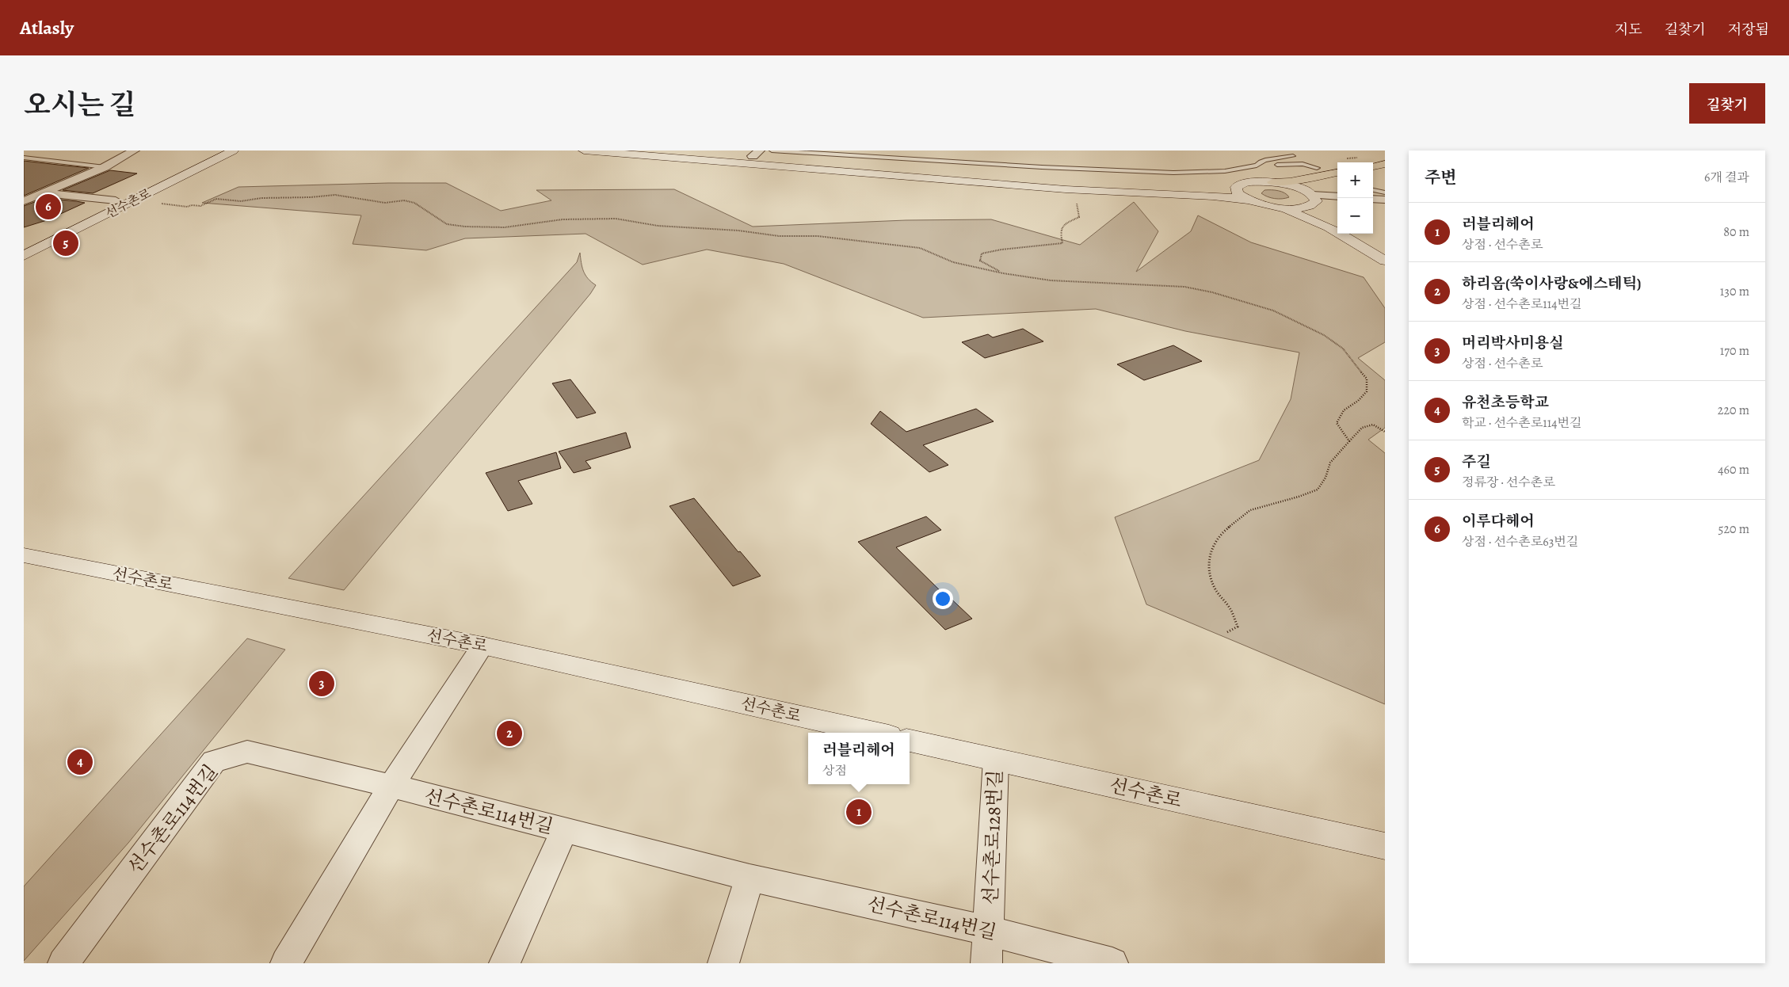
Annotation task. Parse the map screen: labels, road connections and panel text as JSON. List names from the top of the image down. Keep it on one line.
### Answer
{"streets":{"street":["선수촌로","선수촌로114번길","선수촌로128번길"]},"crossings":[["선수촌로","선수촌로128번길"],["선수촌로114번길","선수촌로128번길"]],"page":{"header":"Atlasly","nav":["지도","길찾기","저장됨"],"title":"오시는 길","buttons":"길찾기","heading":["주변","6개 결과"],"map_buttons":["+","−"],"pins":["6","5","3","2","4","1"],"list":[{"mark":"1","name":"러블리헤어","note":"상점 · 선수촌로","value":"80 m"},{"mark":"2","name":"하리옴(쑥이사랑&에스테틱)","note":"상점 · 선수촌로114번길","value":"130 m"},{"mark":"3","name":"머리박사미용실","note":"상점 · 선수촌로","value":"170 m"},{"mark":"4","name":"유천초등학교","note":"학교 · 선수촌로114번길","value":"220 m"},{"mark":"5","name":"주길","note":"정류장 · 선수촌로","value":"460 m"},{"mark":"6","name":"이루다헤어","note":"상점 · 선수촌로63번길","value":"520 m"}],"popup":["러블리헤어","상점"]}}
